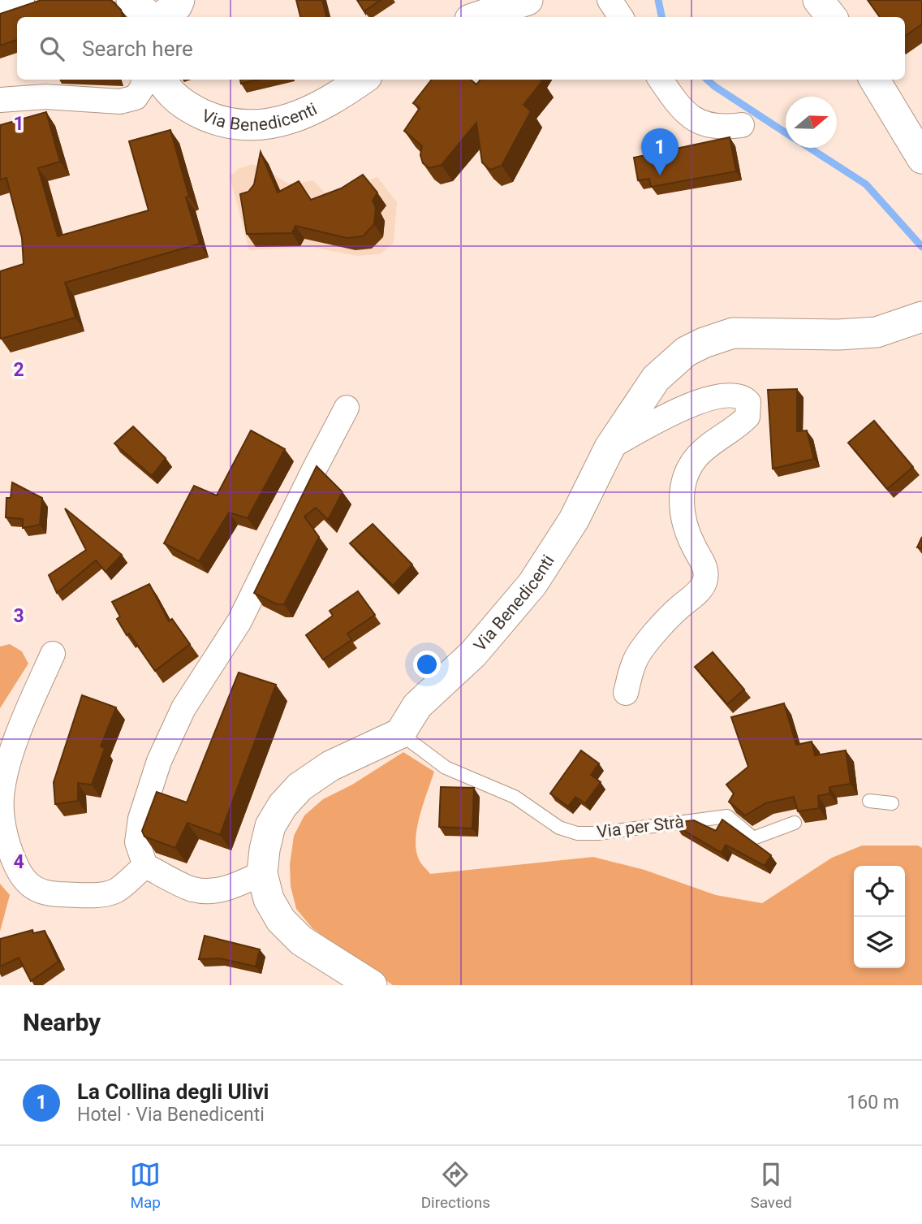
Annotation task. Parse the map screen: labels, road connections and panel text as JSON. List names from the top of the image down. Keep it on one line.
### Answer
{"streets":{"street":["Via Benedicenti"],"lane":["Via per Strà"]},"crossings":[["Via Benedicenti","Via per Strà"]],"north":"right","page":{"search":"Search here","pins":"1","heading":"Nearby","list":[{"mark":"1","name":"La Collina degli Ulivi","note":"Hotel · Via Benedicenti","value":"160 m"}],"nav":["Map","Directions","Saved"]},"grid":{"rows":["1","2","3","4"]}}
